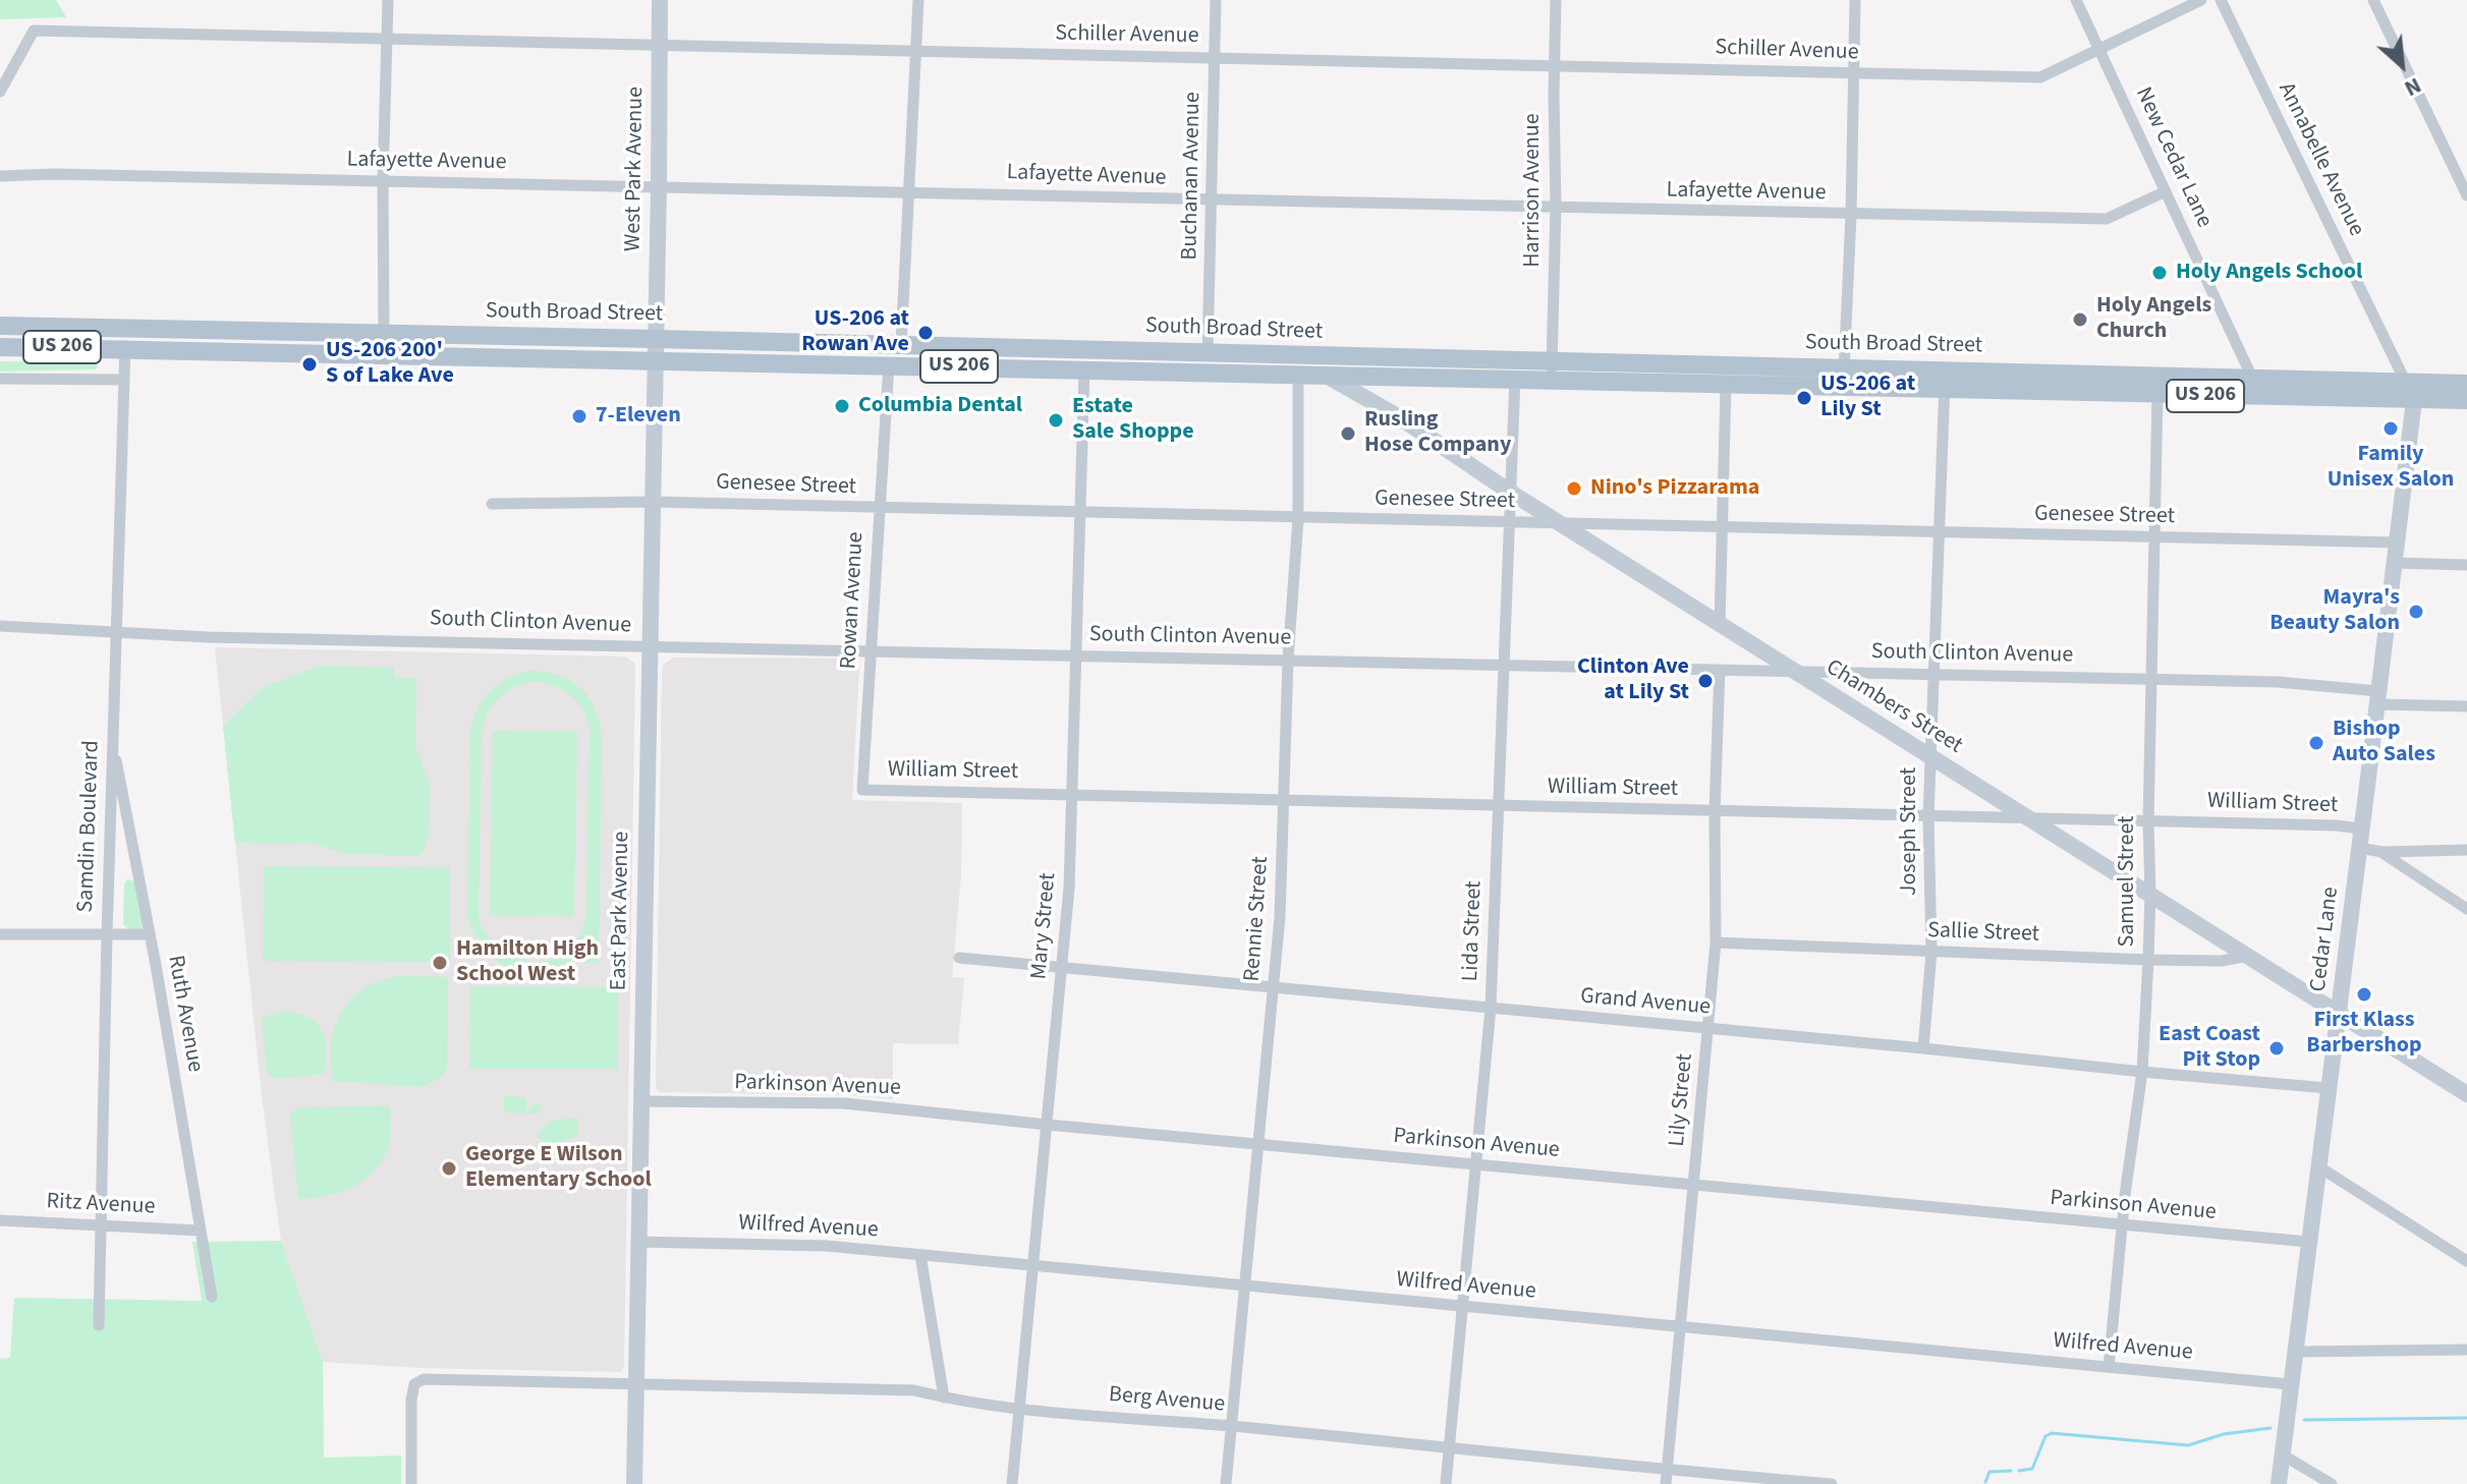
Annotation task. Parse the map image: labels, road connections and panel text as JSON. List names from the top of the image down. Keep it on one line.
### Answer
{"streets":{"main road":["South Broad Street","US 206"],"street":["Schiller Avenue","New Cedar Lane","Annabelle Avenue","Lafayette Avenue","West Park Avenue","Buchanan Avenue","Harrison Avenue","Genesee Street","Rowan Avenue","South Clinton Avenue","Chambers Street","William Street","Samdin Boulevard","Joseph Street","Samuel Street","East Park Avenue","Rennie Street","Mary Street","Lida Street","Sallie Street","Cedar Lane","Grand Avenue","Ruth Avenue","Parkinson Avenue","Lily Street","Ritz Avenue","Wilfred Avenue","Berg Avenue"]},"crossings":[["Schiller Avenue","New Cedar Lane"],["Schiller Avenue","West Park Avenue"],["Schiller Avenue","Buchanan Avenue"],["Schiller Avenue","Harrison Avenue"],["New Cedar Lane","Lafayette Avenue"],["New Cedar Lane","South Broad Street"],["Annabelle Avenue","South Broad Street"],["Lafayette Avenue","West Park Avenue"],["Lafayette Avenue","Buchanan Avenue"],["Lafayette Avenue","Harrison Avenue"],["West Park Avenue","South Broad Street"],["West Park Avenue","East Park Avenue"],["Buchanan Avenue","South Broad Street"],["Harrison Avenue","South Broad Street"],["South Broad Street","Rowan Avenue"],["South Broad Street","Chambers Street"],["South Broad Street","Samdin Boulevard"],["South Broad Street","Joseph Street"],["South Broad Street","Samuel Street"],["South Broad Street","East Park Avenue"],["South Broad Street","Rennie Street"],["South Broad Street","Mary Street"],["South Broad Street","Lida Street"],["South Broad Street","Cedar Lane"],["Genesee Street","Rowan Avenue"],["Genesee Street","Chambers Street"],["Genesee Street","Joseph Street"],["Genesee Street","Samuel Street"],["Genesee Street","East Park Avenue"],["Genesee Street","Rennie Street"],["Genesee Street","Mary Street"],["Genesee Street","Lida Street"],["Genesee Street","Cedar Lane"],["Rowan Avenue","South Clinton Avenue"],["Rowan Avenue","William Street"],["South Clinton Avenue","Chambers Street"],["South Clinton Avenue","Samdin Boulevard"],["South Clinton Avenue","Joseph Street"],["South Clinton Avenue","Samuel Street"],["South Clinton Avenue","East Park Avenue"],["South Clinton Avenue","Rennie Street"],["South Clinton Avenue","Mary Street"],["South Clinton Avenue","Lida Street"],["South Clinton Avenue","Cedar Lane"],["South Clinton Avenue","Lily Street"],["Chambers Street","William Street"],["Chambers Street","Joseph Street"],["Chambers Street","Samuel Street"],["Chambers Street","Lida Street"],["Chambers Street","Sallie Street"],["Chambers Street","Cedar Lane"],["William Street","Joseph Street"],["William Street","Samuel Street"],["William Street","Rennie Street"],["William Street","Mary Street"],["William Street","Lida Street"],["William Street","Cedar Lane"],["William Street","Lily Street"],["Samdin Boulevard","Ruth Avenue"],["Samdin Boulevard","Ritz Avenue"],["Joseph Street","Sallie Street"],["Joseph Street","Grand Avenue"],["Samuel Street","Sallie Street"],["Samuel Street","Grand Avenue"],["Samuel Street","Parkinson Avenue"],["Samuel Street","Wilfred Avenue"],["East Park Avenue","Parkinson Avenue"],["East Park Avenue","Wilfred Avenue"],["East Park Avenue","Berg Avenue"],["Rennie Street","Grand Avenue"],["Rennie Street","Parkinson Avenue"],["Rennie Street","Wilfred Avenue"],["Rennie Street","Berg Avenue"],["Mary Street","Grand Avenue"],["Mary Street","Parkinson Avenue"],["Mary Street","Wilfred Avenue"],["Mary Street","Berg Avenue"],["Lida Street","Grand Avenue"],["Lida Street","Parkinson Avenue"],["Lida Street","Wilfred Avenue"],["Lida Street","Berg Avenue"],["Sallie Street","Lily Street"],["Cedar Lane","Grand Avenue"],["Cedar Lane","Parkinson Avenue"],["Cedar Lane","Wilfred Avenue"],["Grand Avenue","Lily Street"],["Ruth Avenue","Ritz Avenue"],["Parkinson Avenue","Lily Street"],["Lily Street","Wilfred Avenue"],["Lily Street","Berg Avenue"]],"places":["Holy Angels School","Holy Angels Church","US-206 at Rowan Ave","US-206 200' S of Lake Ave","US-206 at Lily St","Columbia Dental","7-Eleven","Estate Sale Shoppe","Family Unisex Salon","Rusling Hose Company","Nino's Pizzarama","Mayra's Beauty Salon","Clinton Ave at Lily St","Bishop Auto Sales","Hamilton High School West","First Klass Barbershop","East Coast Pit Stop","George E Wilson Elementary School"],"north":"bottom right"}
